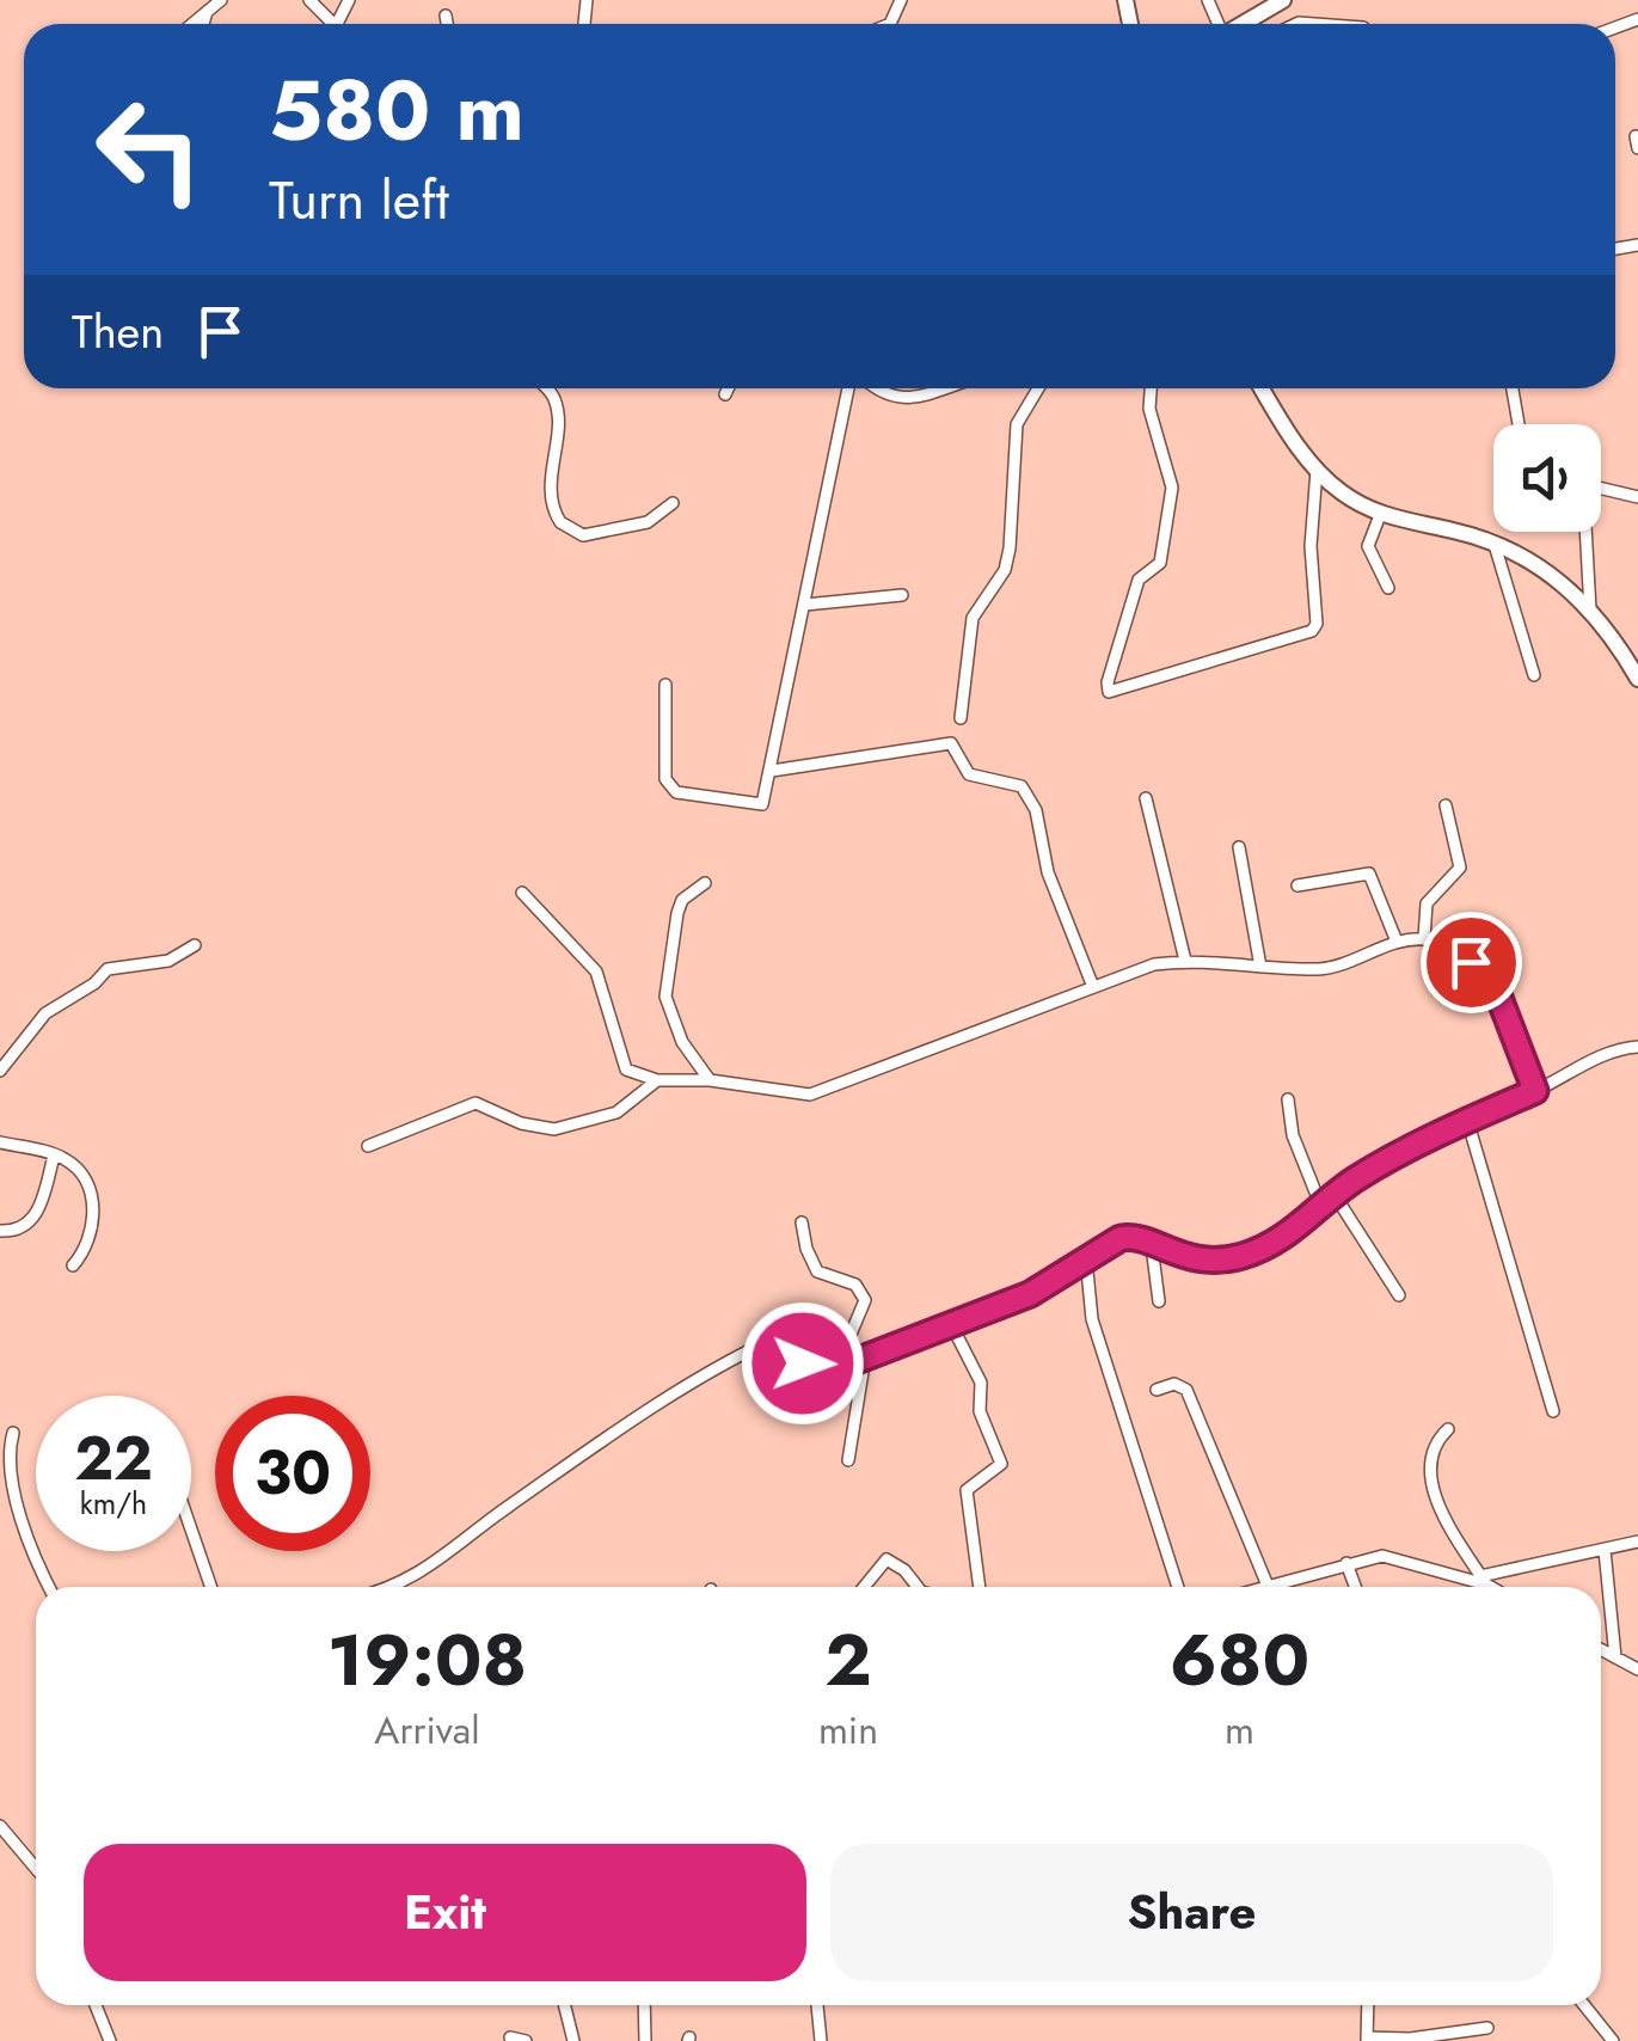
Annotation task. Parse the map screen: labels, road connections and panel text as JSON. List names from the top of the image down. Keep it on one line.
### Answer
{"page":{"turn":["580 m","Turn left"],"then":"Then","speed":"22 km/h","limit":"30","eta":["19:08","Arrival","2","min","680","m"],"buttons":["Exit","Share"]}}
